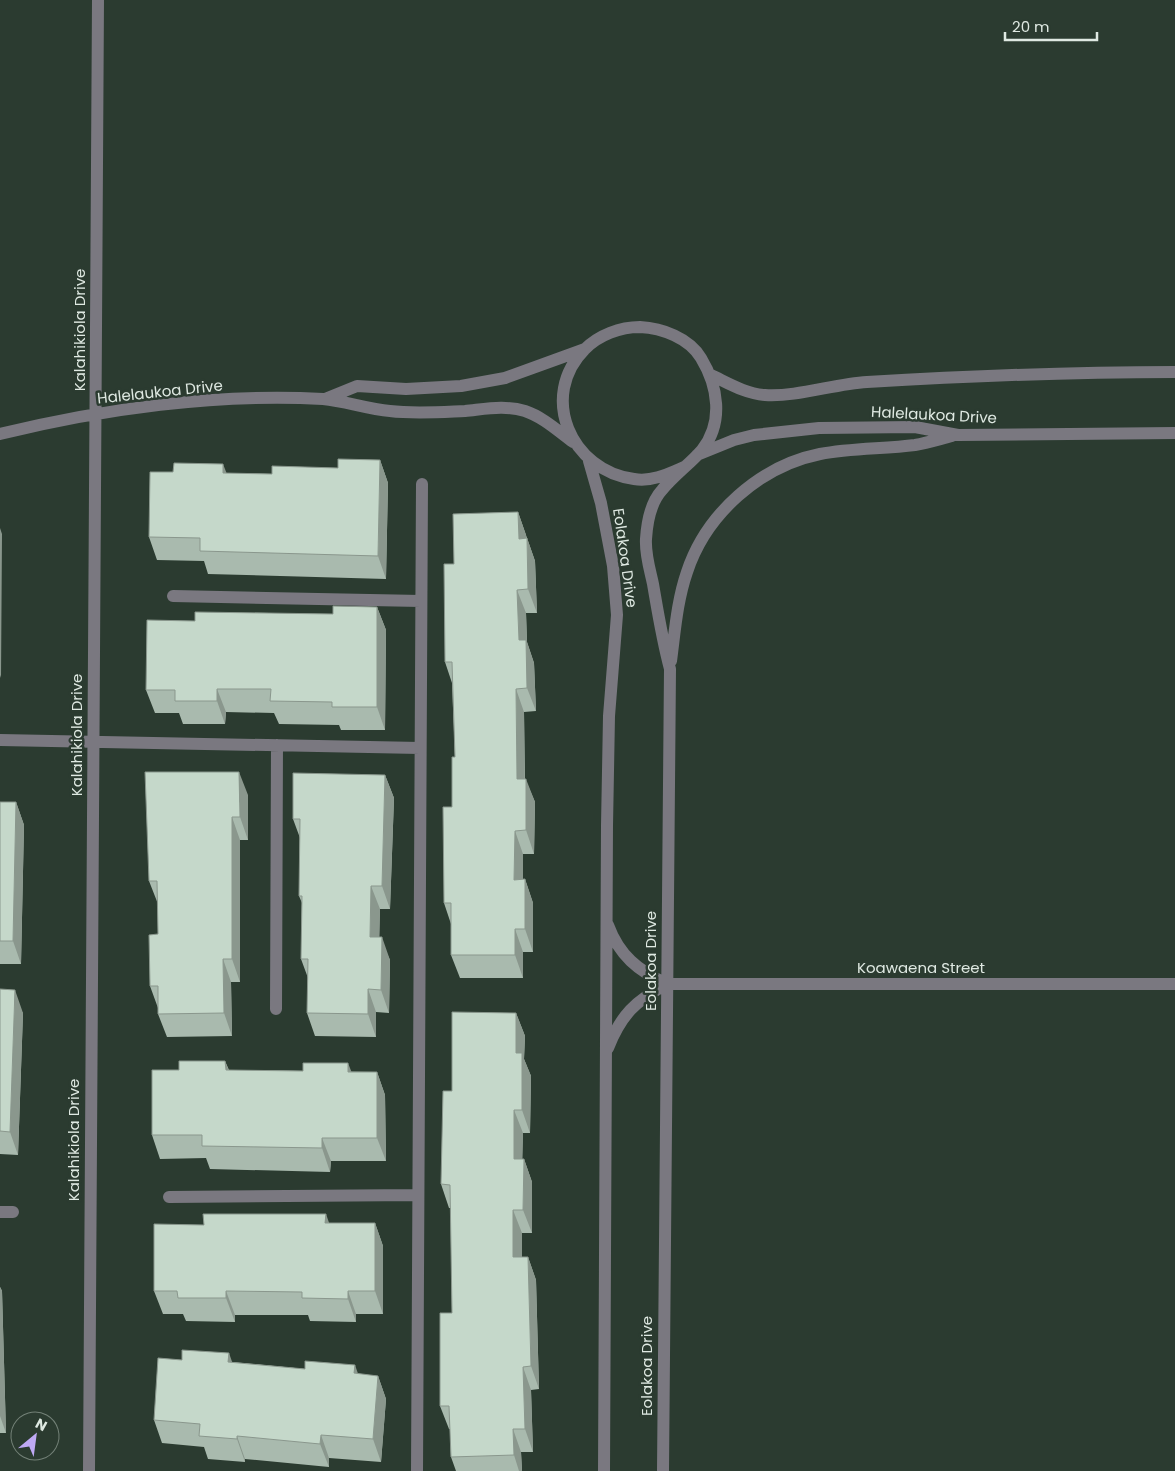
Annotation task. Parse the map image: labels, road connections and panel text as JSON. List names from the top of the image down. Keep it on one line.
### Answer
{"streets":{"street":["Kalahikiola Drive","Halelaukoa Drive","Eolakoa Drive","Koawaena Street"]},"crossings":[["Kalahikiola Drive","Halelaukoa Drive"],["Halelaukoa Drive","Eolakoa Drive"],["Eolakoa Drive","Koawaena Street"]],"scale_bar":"20 m","north":"top right"}
